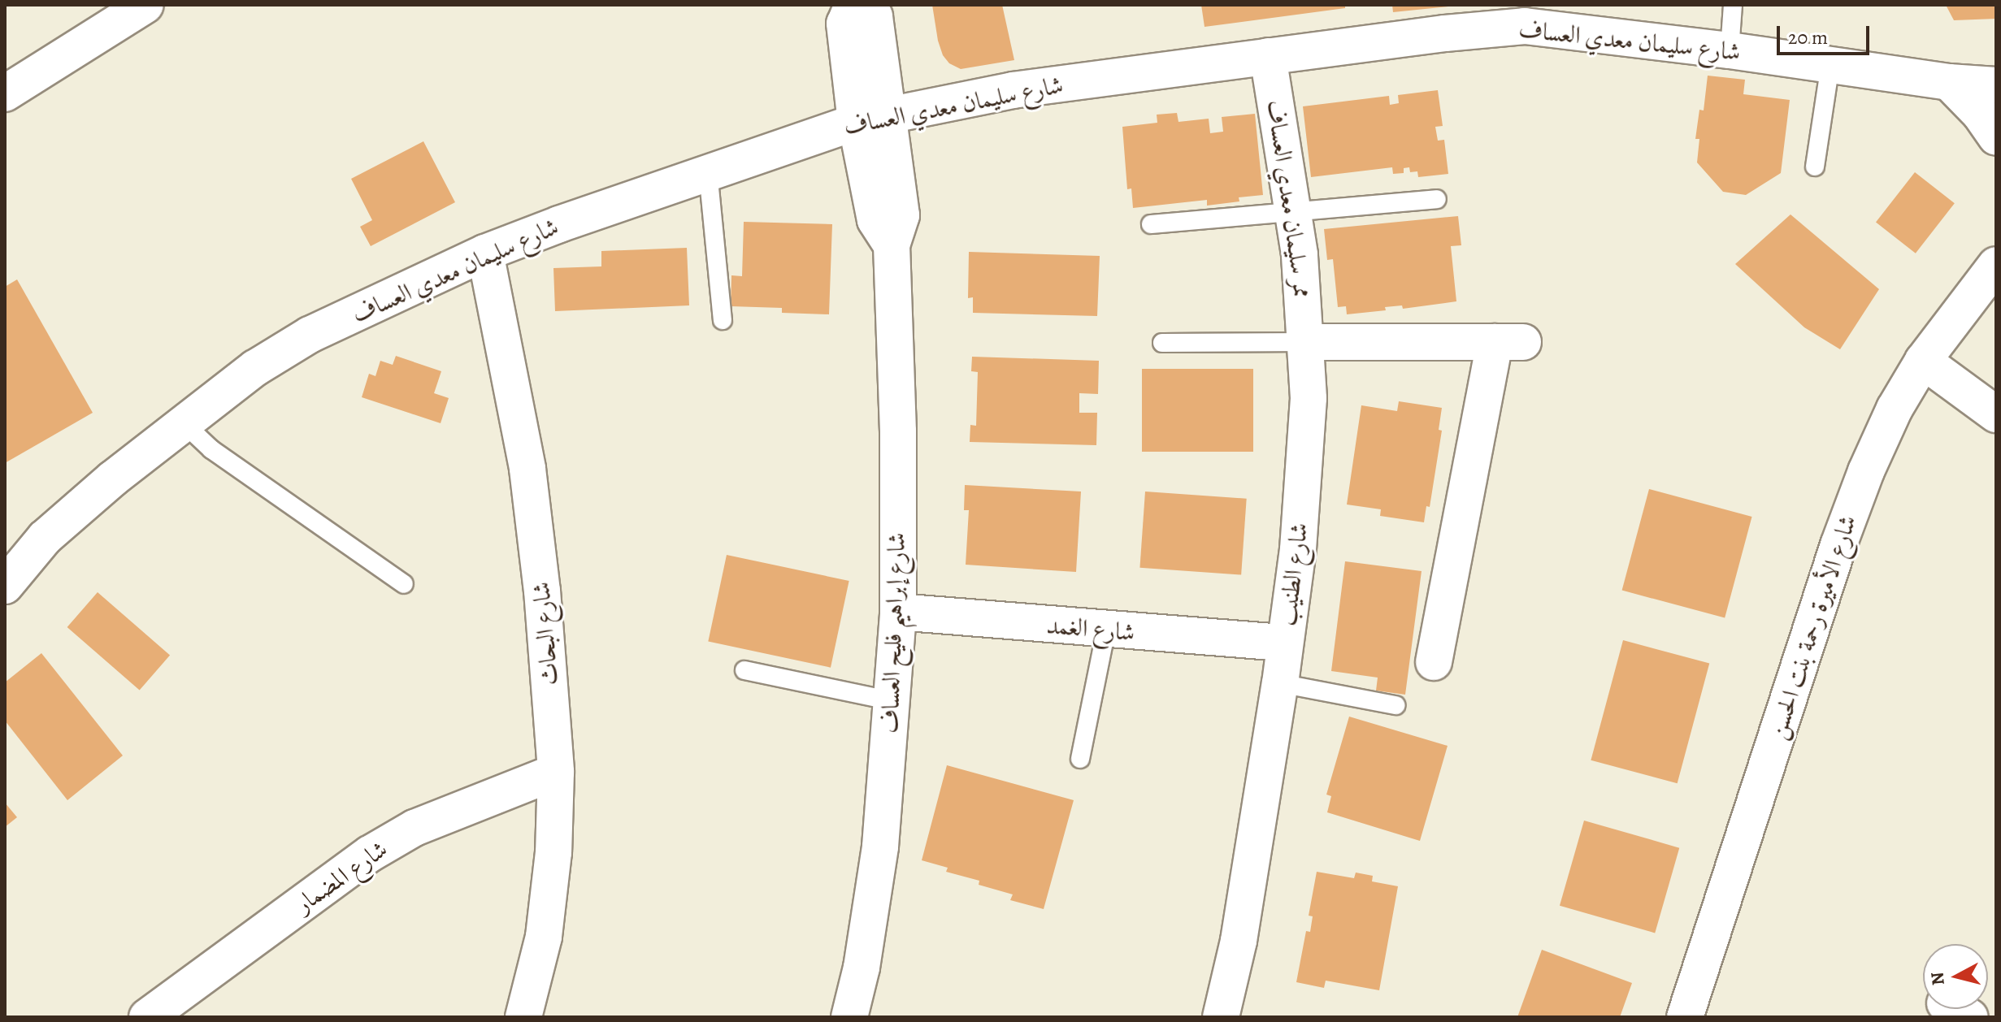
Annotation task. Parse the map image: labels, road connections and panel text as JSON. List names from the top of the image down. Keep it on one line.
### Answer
{"streets":{"street":["شارع سليمان معدي العساف","ممر سليمان معدي العساف","شارع الطنيب","شارع الأميرة رحمة بنت الحسن","شارع الغمد","شارع إبراهيم فليح العساف","شارع البحاث","شارع المضمار"]},"crossings":[["شارع سليمان معدي العساف","ممر سليمان معدي العساف"],["شارع سليمان معدي العساف","شارع إبراهيم فليح العساف"],["شارع سليمان معدي العساف","شارع البحاث"],["ممر سليمان معدي العساف","شارع الطنيب"],["شارع الطنيب","شارع الغمد"],["شارع الغمد","شارع إبراهيم فليح العساف"],["شارع البحاث","شارع المضمار"]],"scale_bar":"20 m","north":"left"}
